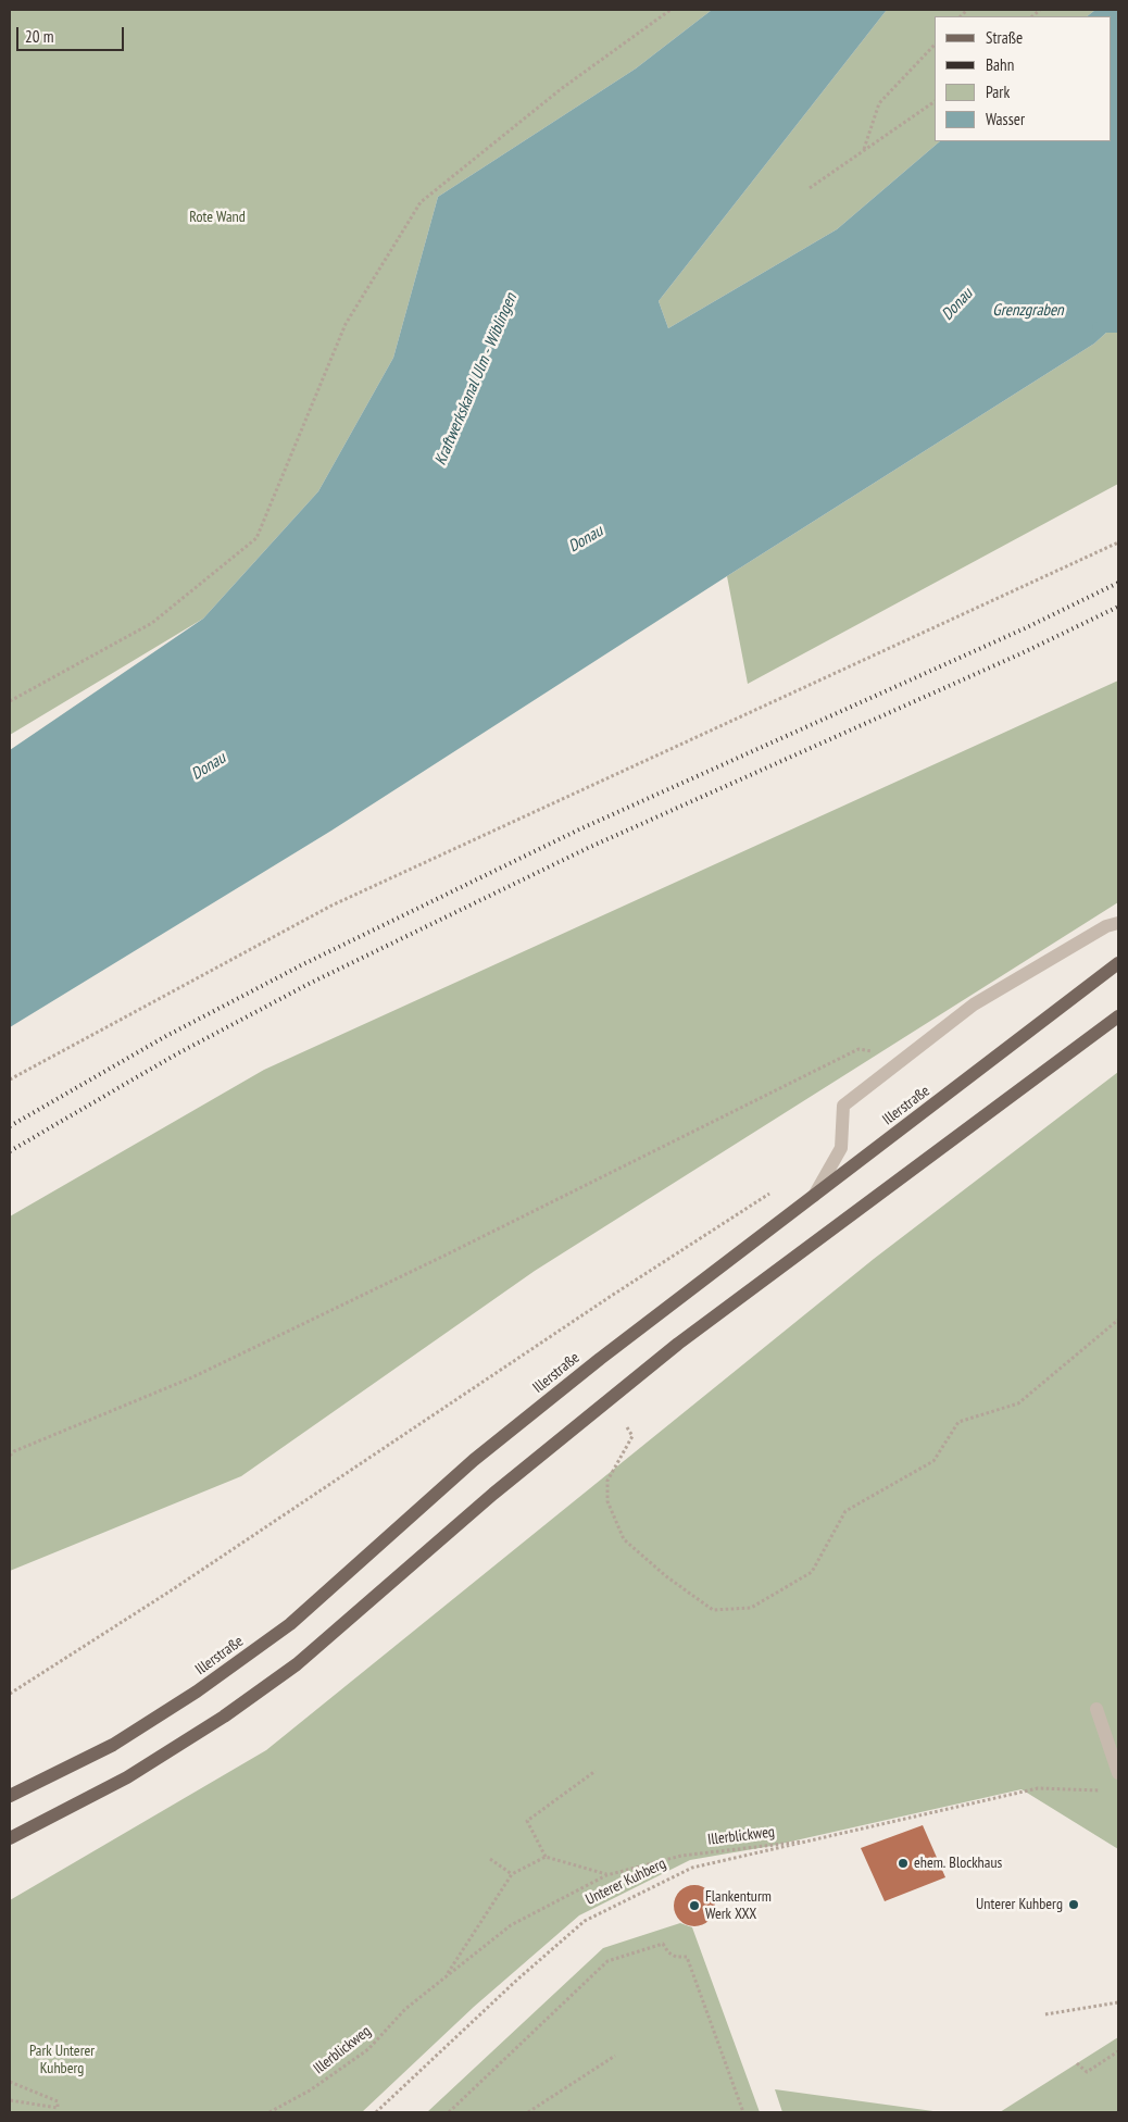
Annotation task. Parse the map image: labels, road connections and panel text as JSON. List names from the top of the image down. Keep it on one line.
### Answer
{"streets":{"main road":["Illerstraße"],"path":["Illerblickweg","Unterer Kuhberg"]},"crossings":[["Illerblickweg","Unterer Kuhberg"]],"water":["Donau","Grenzgraben","Kraftwerkskanal Ulm - Wiblingen"],"parks":["Rote Wand","Park Unterer Kuhberg"],"places":["ehem. Blockhaus","Unterer Kuhberg","Flankenturm Werk XXX"],"legend":["Straße","Bahn","Park","Wasser"],"scale_bar":"20 m"}
